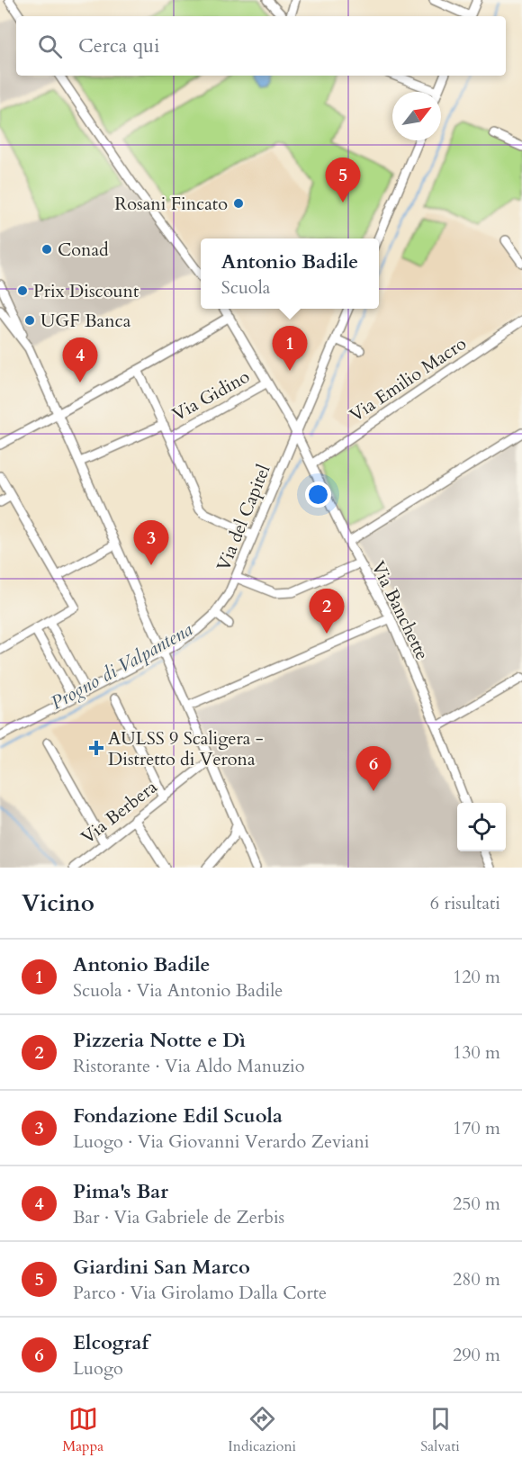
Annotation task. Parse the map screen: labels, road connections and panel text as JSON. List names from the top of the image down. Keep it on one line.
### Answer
{"streets":{"street":["Via Emilio Macro","Via Gidino","Via del Capitel","Via Banchette","Via Berbera"]},"crossings":[["Via Emilio Macro","Via Banchette"],["Via Gidino","Via del Capitel"],["Via Gidino","Via Banchette"],["Via del Capitel","Via Banchette"]],"water":["Progno di Valpantena"],"places":{"other":["Rosani Fincato","Conad","Prix Discount","UGF Banca"],"health":["AULSS 9 Scaligera - Distretto di Verona"]},"north":"top right","page":{"search":"Cerca qui","pins":["5","1","4","3","2","6"],"popup":["Antonio Badile","Scuola"],"heading":["Vicino","6 risultati"],"list":[{"mark":"1","name":"Antonio Badile","note":"Scuola · Via Antonio Badile","value":"120 m"},{"mark":"2","name":"Pizzeria Notte e Dì","note":"Ristorante · Via Aldo Manuzio","value":"130 m"},{"mark":"3","name":"Fondazione Edil Scuola","note":"Luogo · Via Giovanni Verardo Zeviani","value":"170 m"},{"mark":"4","name":"Pima's Bar","note":"Bar · Via Gabriele de Zerbis","value":"250 m"},{"mark":"5","name":"Giardini San Marco","note":"Parco · Via Girolamo Dalla Corte","value":"280 m"},{"mark":"6","name":"Elcograf","note":"Luogo","value":"290 m"}],"nav":["Mappa","Indicazioni","Salvati"]}}
